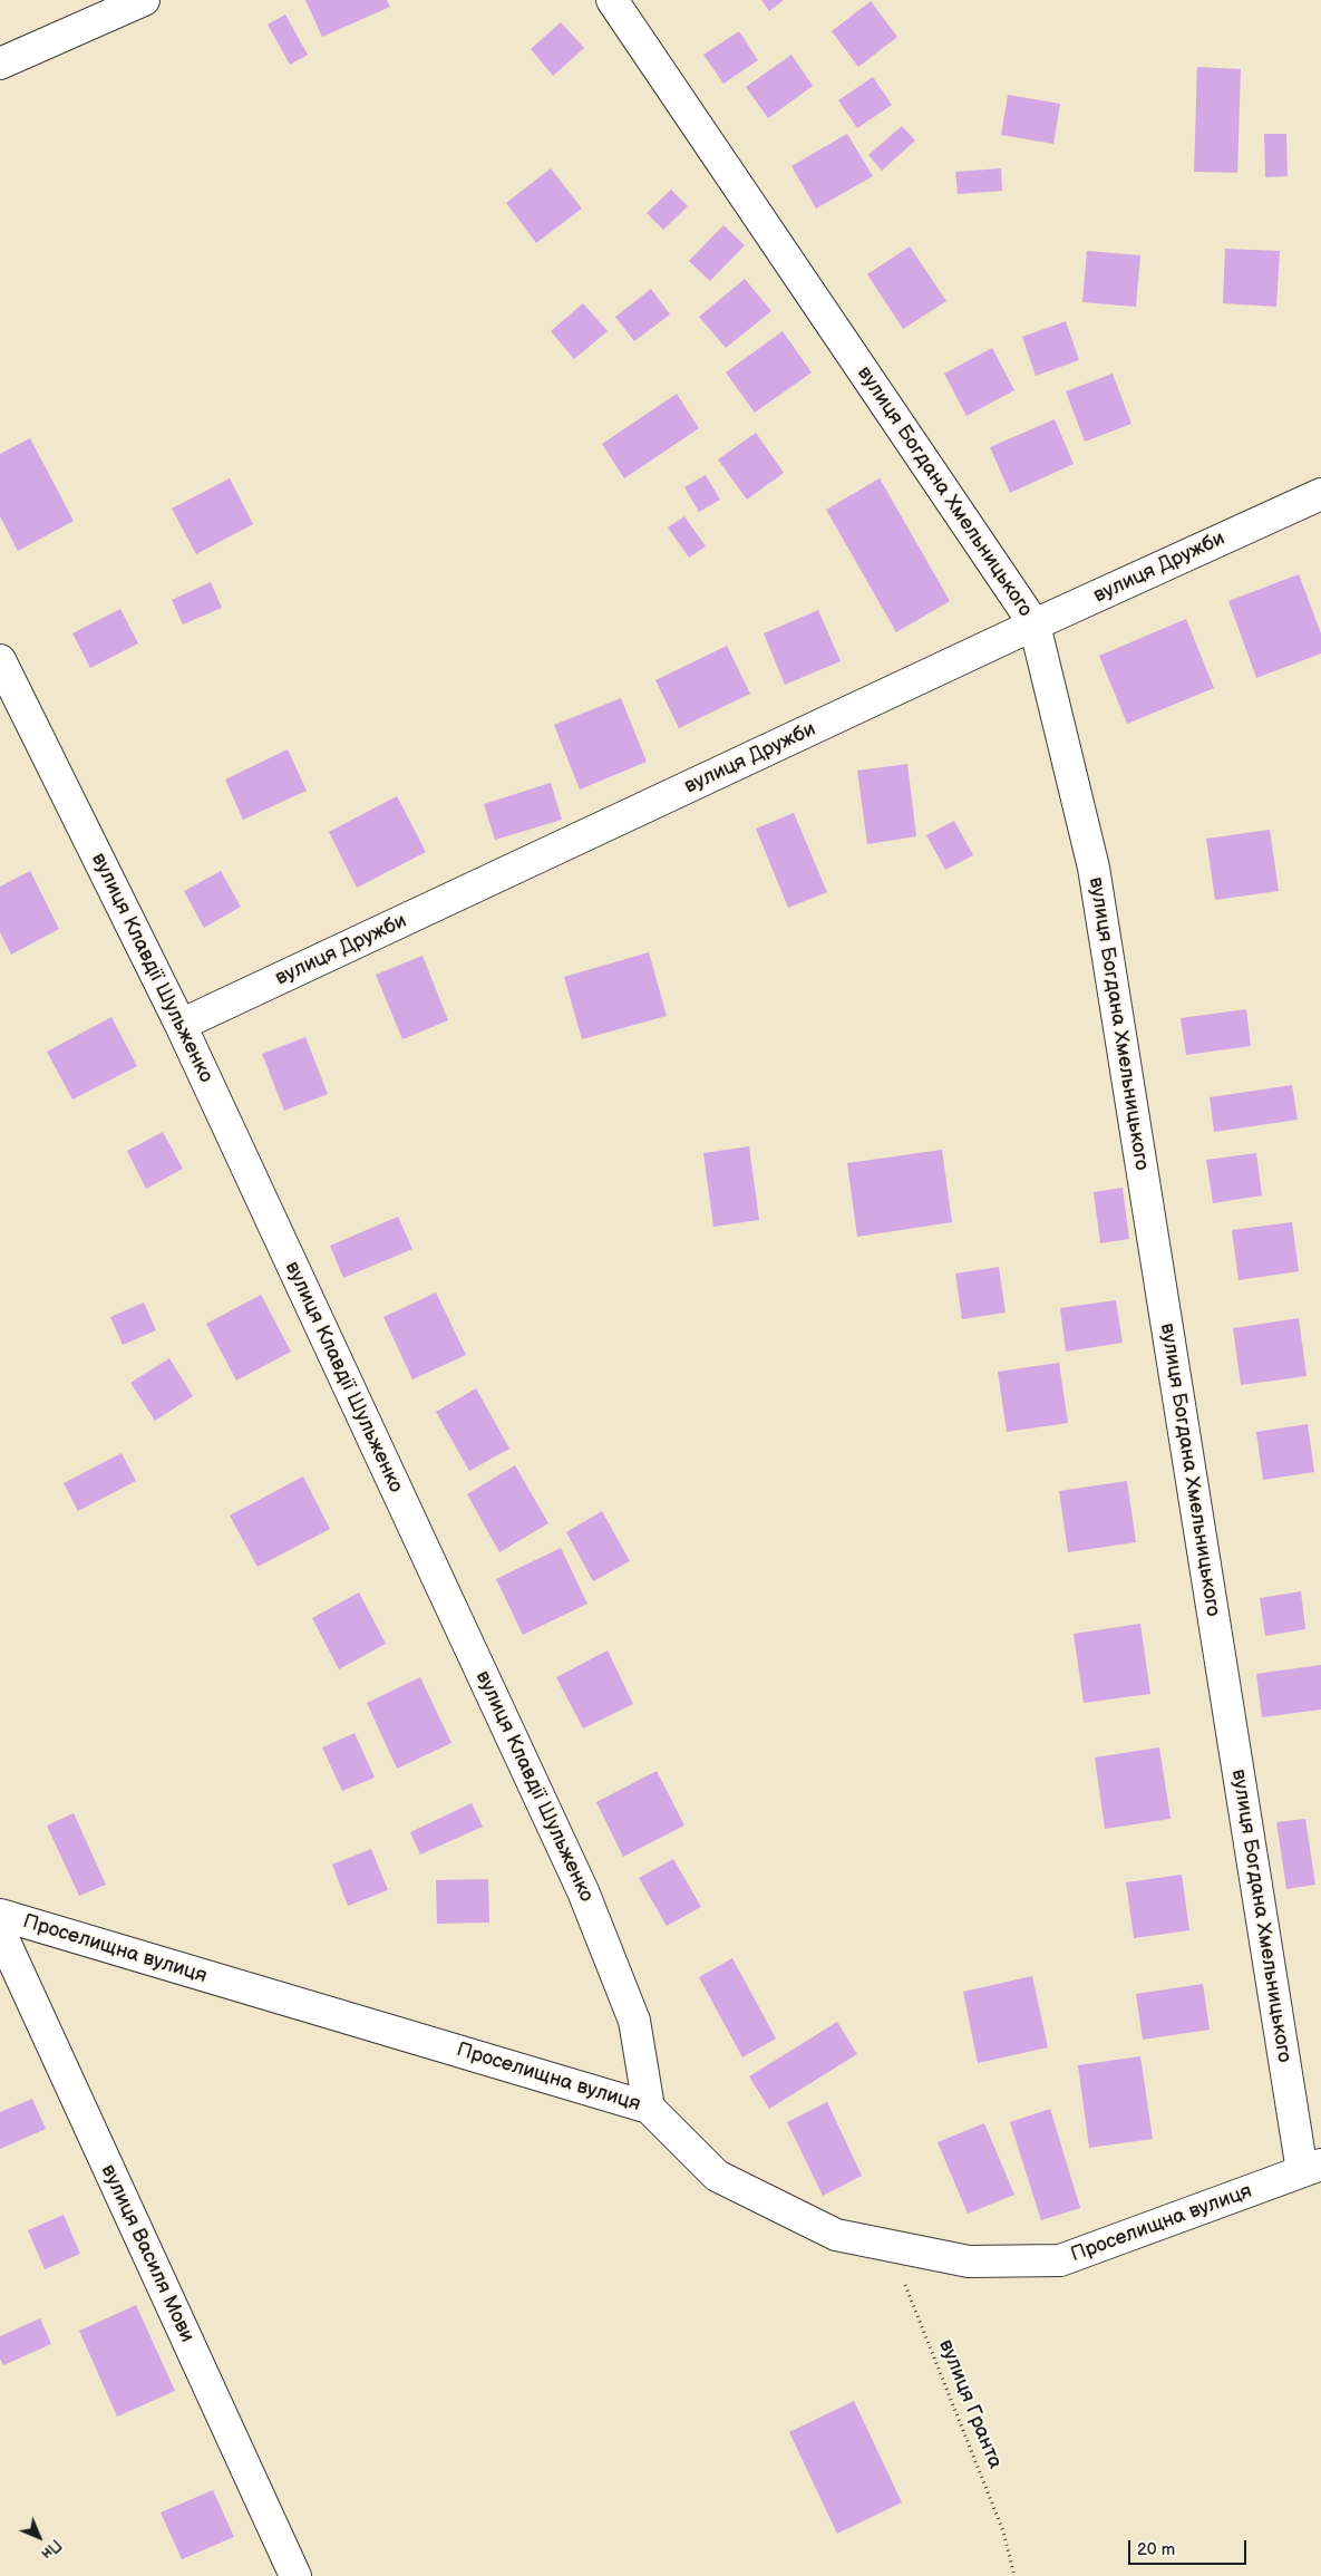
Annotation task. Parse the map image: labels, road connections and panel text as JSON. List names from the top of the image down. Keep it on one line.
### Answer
{"streets":{"street":["вулиця Богдана Хмельницького","вулиця Дружби","вулиця Клавдії Шульженко","Проселищна вулиця","вулиця Василя Мови"],"path":["вулиця Гранта"]},"crossings":[["вулиця Богдана Хмельницького","вулиця Дружби"],["вулиця Богдана Хмельницького","Проселищна вулиця"],["вулиця Дружби","вулиця Клавдії Шульженко"],["вулиця Клавдії Шульженко","Проселищна вулиця"],["Проселищна вулиця","вулиця Гранта"]],"scale_bar":"20 m","north":"bottom right"}
